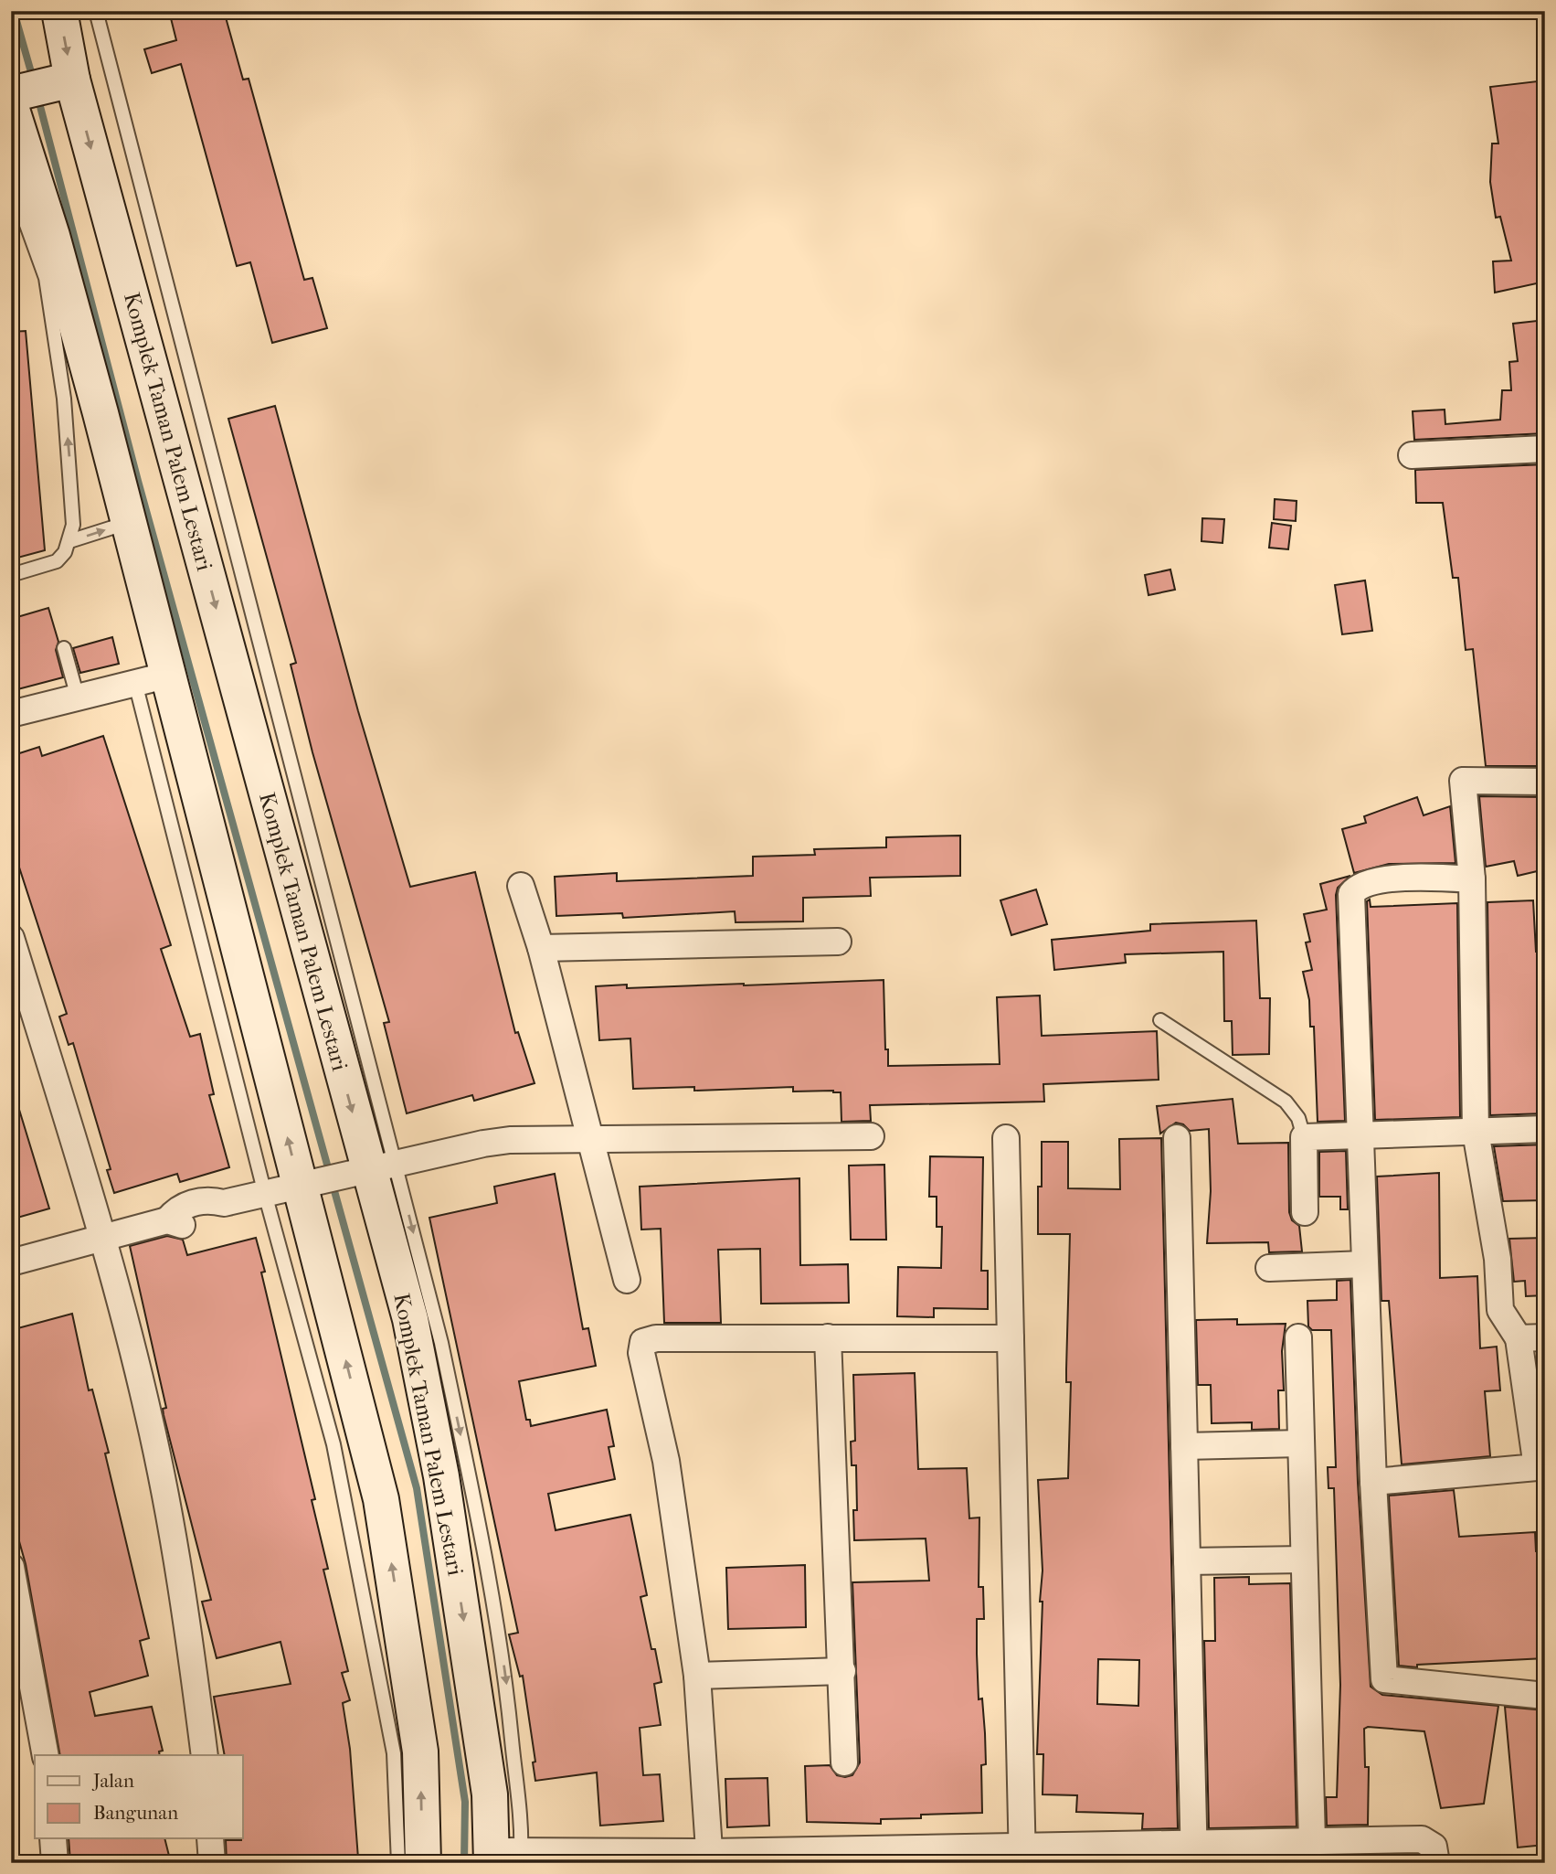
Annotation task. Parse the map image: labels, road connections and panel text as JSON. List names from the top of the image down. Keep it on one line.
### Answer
{"streets":{"street":["Komplek Taman Palem Lestari"]},"legend":["Jalan","Bangunan"]}
